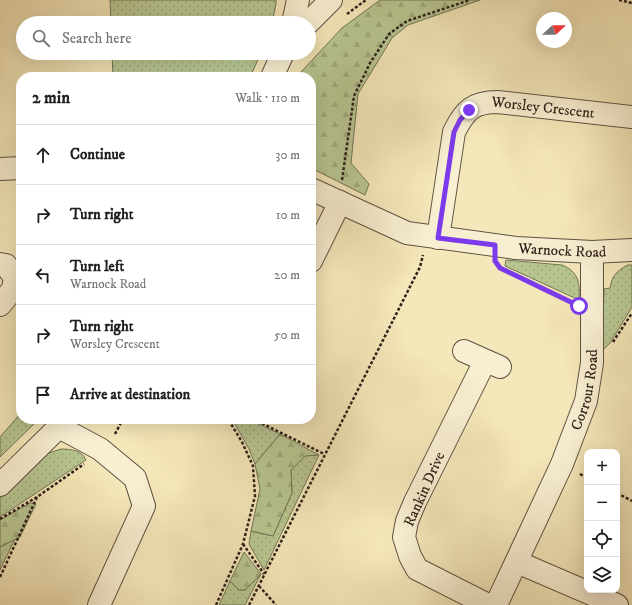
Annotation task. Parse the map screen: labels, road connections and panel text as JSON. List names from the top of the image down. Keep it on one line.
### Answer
{"streets":{"street":["Worsley Crescent","Warnock Road","Corrour Road","Rankin Drive"]},"crossings":[["Worsley Crescent","Warnock Road"],["Warnock Road","Corrour Road"]],"north":"right","page":{"search":"Search here","heading":["2 min","Walk · 110 m"],"list":[["Continue","30 m"],["Turn right","10 m"],["Turn left","Warnock Road","20 m"],["Turn right","Worsley Crescent","50 m"],"Arrive at destination"],"map_buttons":["+","−"]}}
